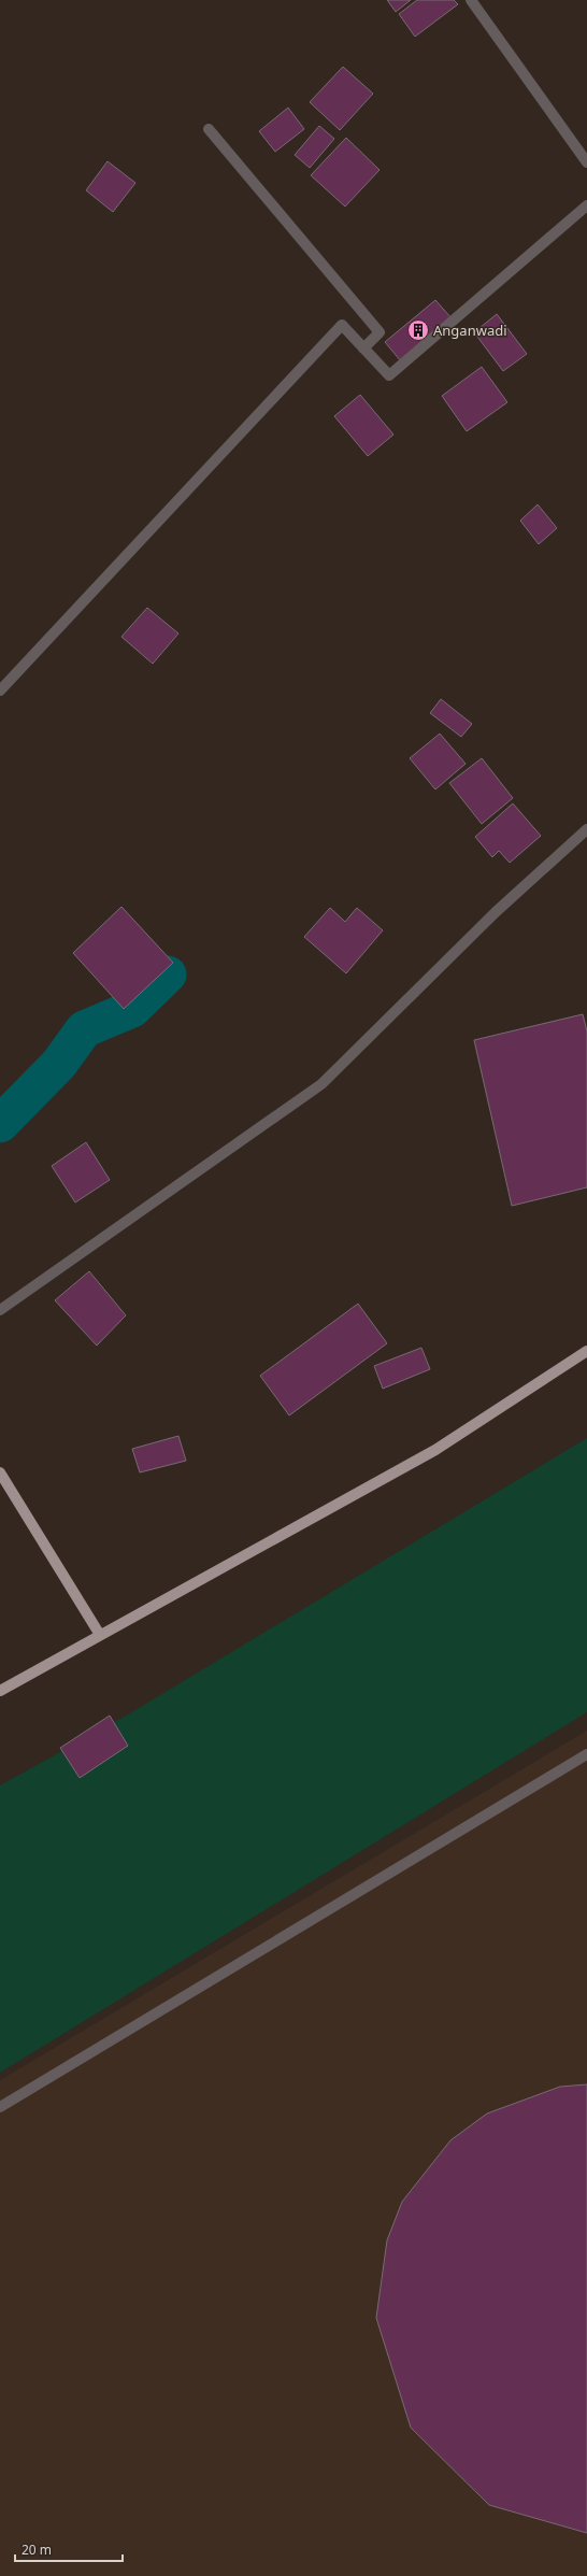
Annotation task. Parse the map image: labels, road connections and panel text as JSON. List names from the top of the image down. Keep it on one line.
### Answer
{"places":{"building":["Anganwadi"]},"scale_bar":"20 m"}
